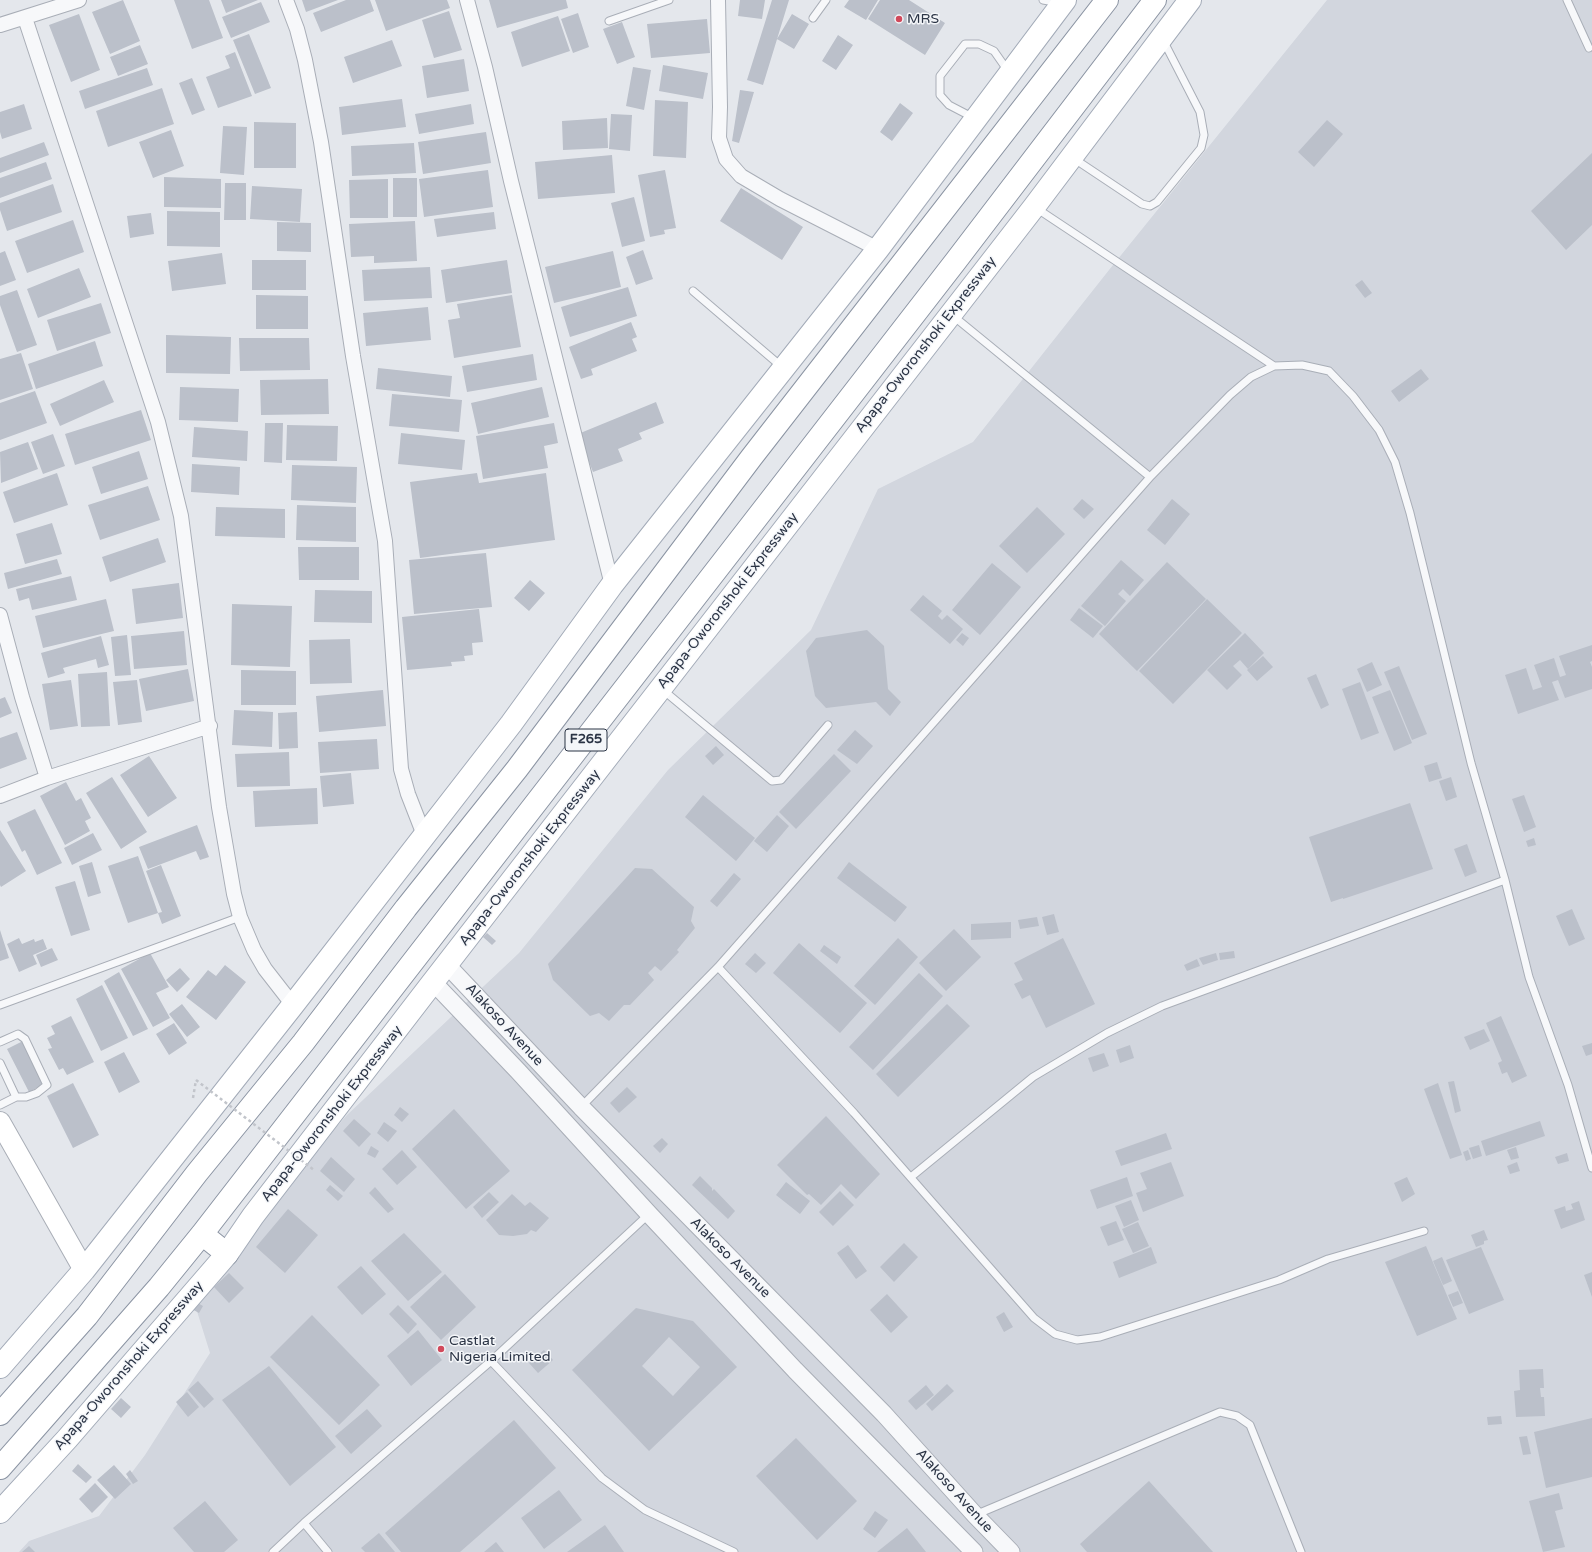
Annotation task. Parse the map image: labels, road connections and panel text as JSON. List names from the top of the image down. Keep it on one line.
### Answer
{"streets":{"main road":["Apapa-Oworonshoki Expressway","F265"],"street":["Alakoso Avenue"]},"crossings":[["Apapa-Oworonshoki Expressway","Alakoso Avenue"]],"places":["MRS","Castlat Nigeria Limited"]}
